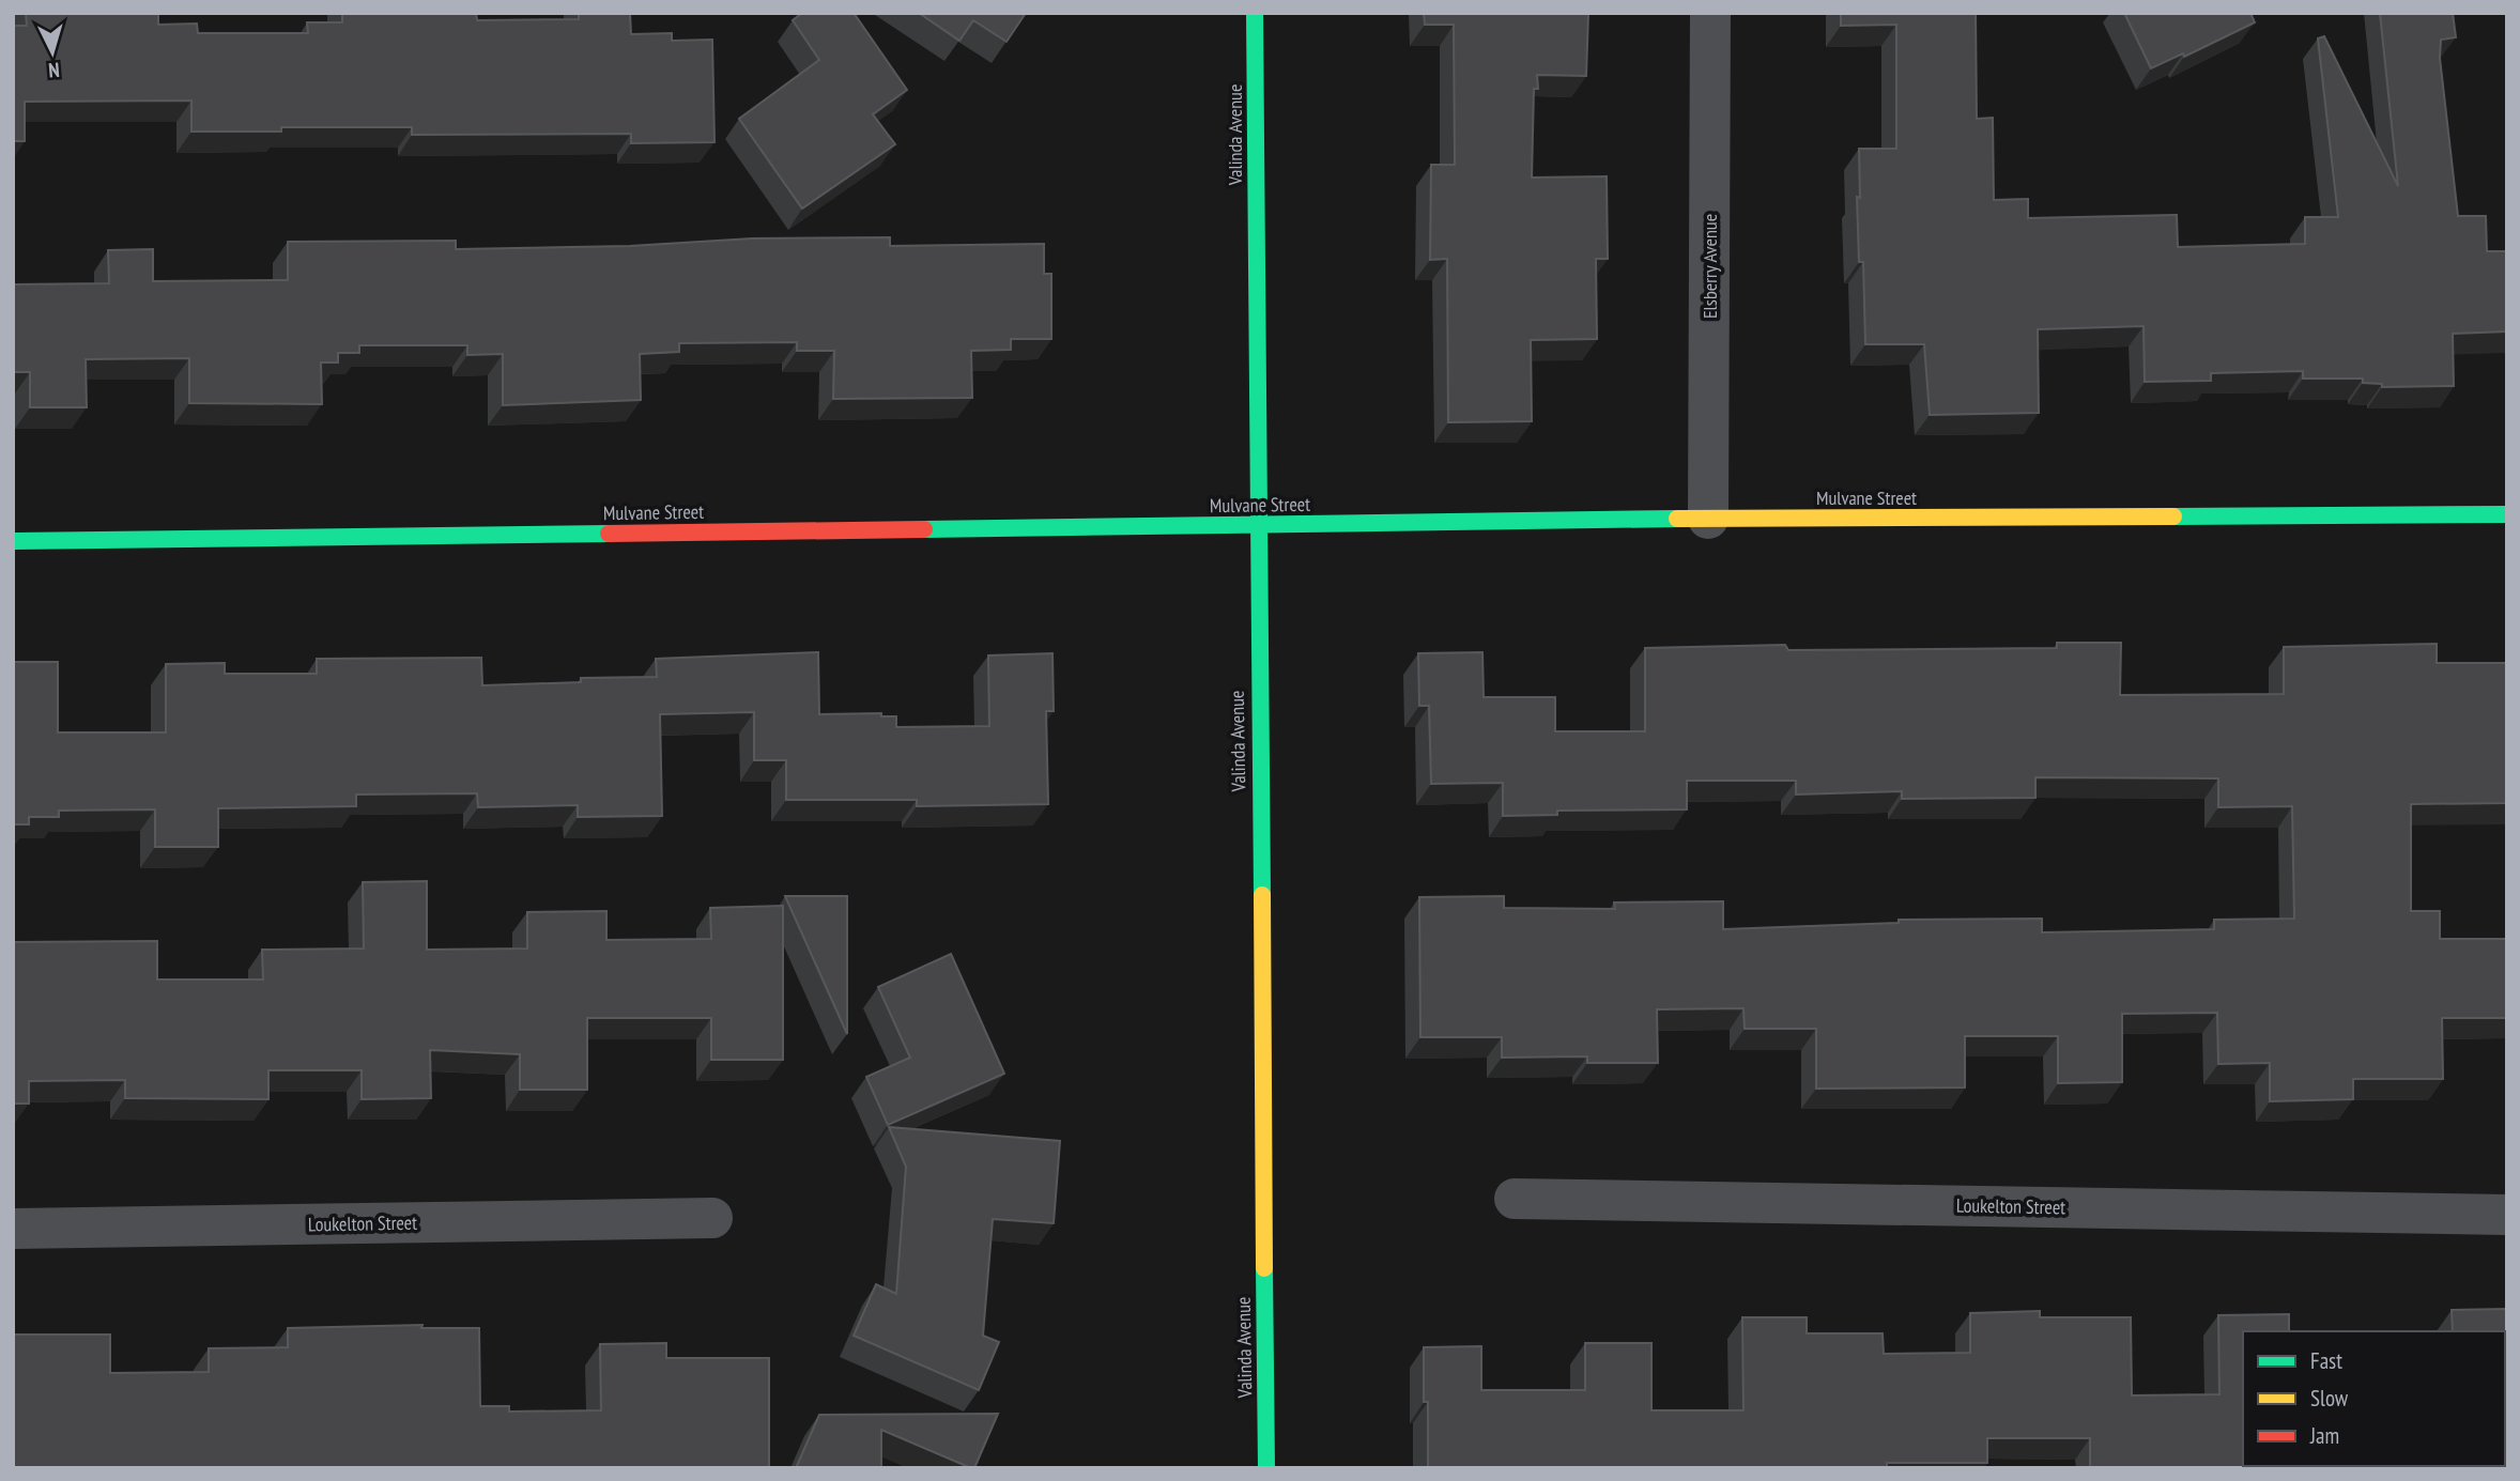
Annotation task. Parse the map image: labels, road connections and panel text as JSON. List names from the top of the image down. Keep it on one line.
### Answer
{"streets":{"street":["Valinda Avenue","Elsberry Avenue","Mulvane Street","Loukelton Street"]},"crossings":[["Valinda Avenue","Mulvane Street"],["Elsberry Avenue","Mulvane Street"]],"legend":["Fast","Slow","Jam"],"north":"bottom"}
